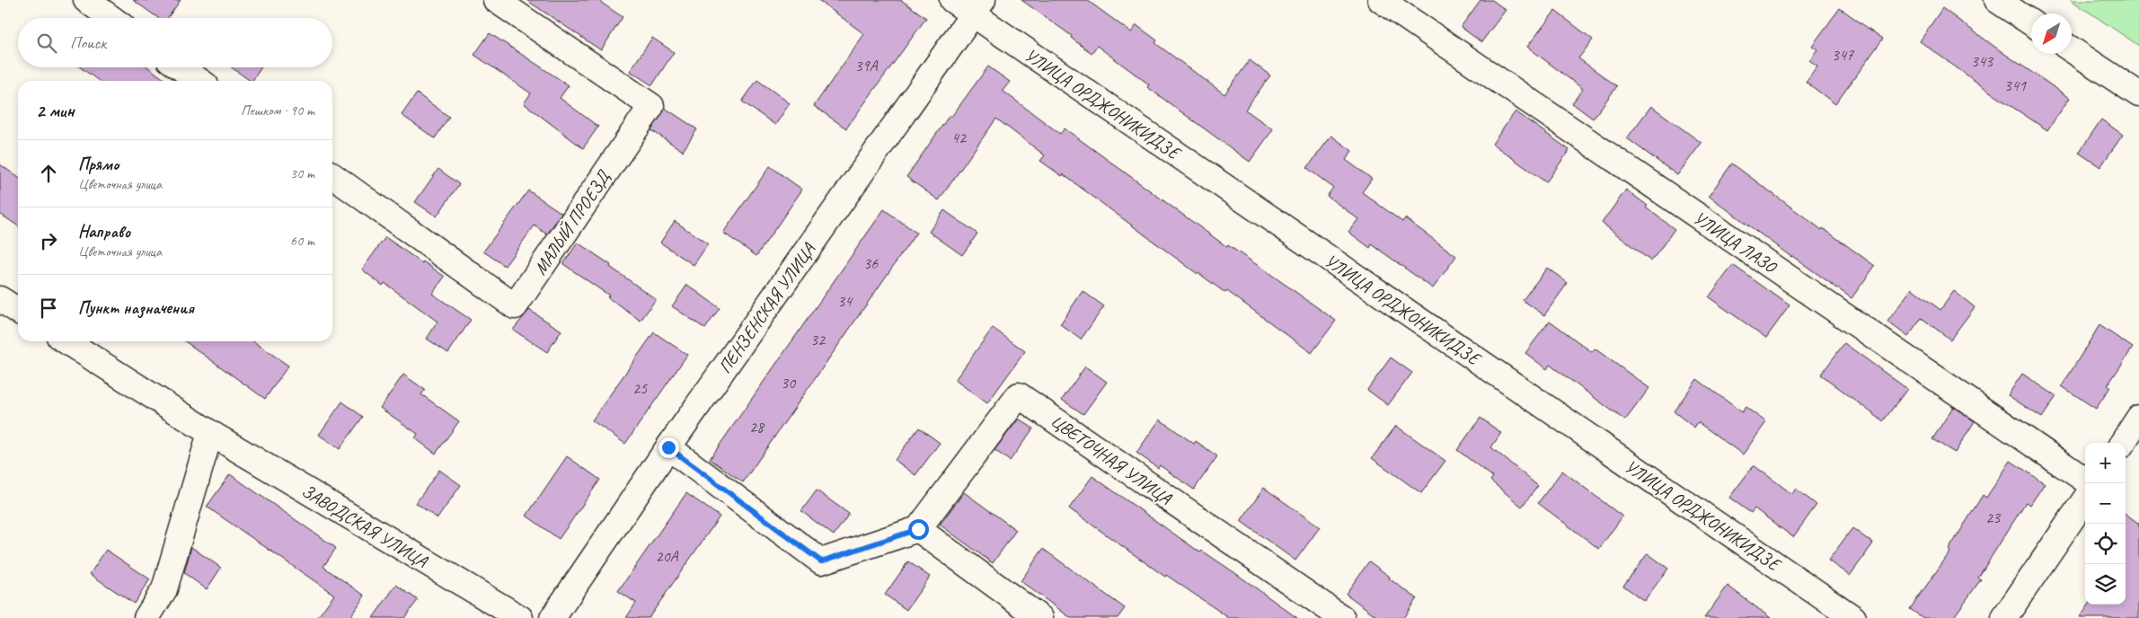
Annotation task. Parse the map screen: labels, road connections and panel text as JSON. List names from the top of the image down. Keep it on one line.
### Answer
{"streets":{"street":["УЛИЦА ОРДЖОНИКИДЗЕ","МАЛЫЙ ПРОЕЗД","УЛИЦА ЛАЗО","ПЕНЗЕНСКАЯ УЛИЦА","ЦВЕТОЧНАЯ УЛИЦА","ЗАВОДСКАЯ УЛИЦА"]},"crossings":[["УЛИЦА ОРДЖОНИКИДЗЕ","ПЕНЗЕНСКАЯ УЛИЦА"]],"house_numbers":["347","343","39А","341","42","36","34","32","30","25","28","23","20А"],"north":"bottom left","page":{"search":"Поиск","heading":["2 мин","Пешком · 90 m"],"list":[["Прямо","Цветочная улица","30 m"],["Направо","Цветочная улица","60 m"],"Пункт назначения"],"map_buttons":["+","−"]}}
